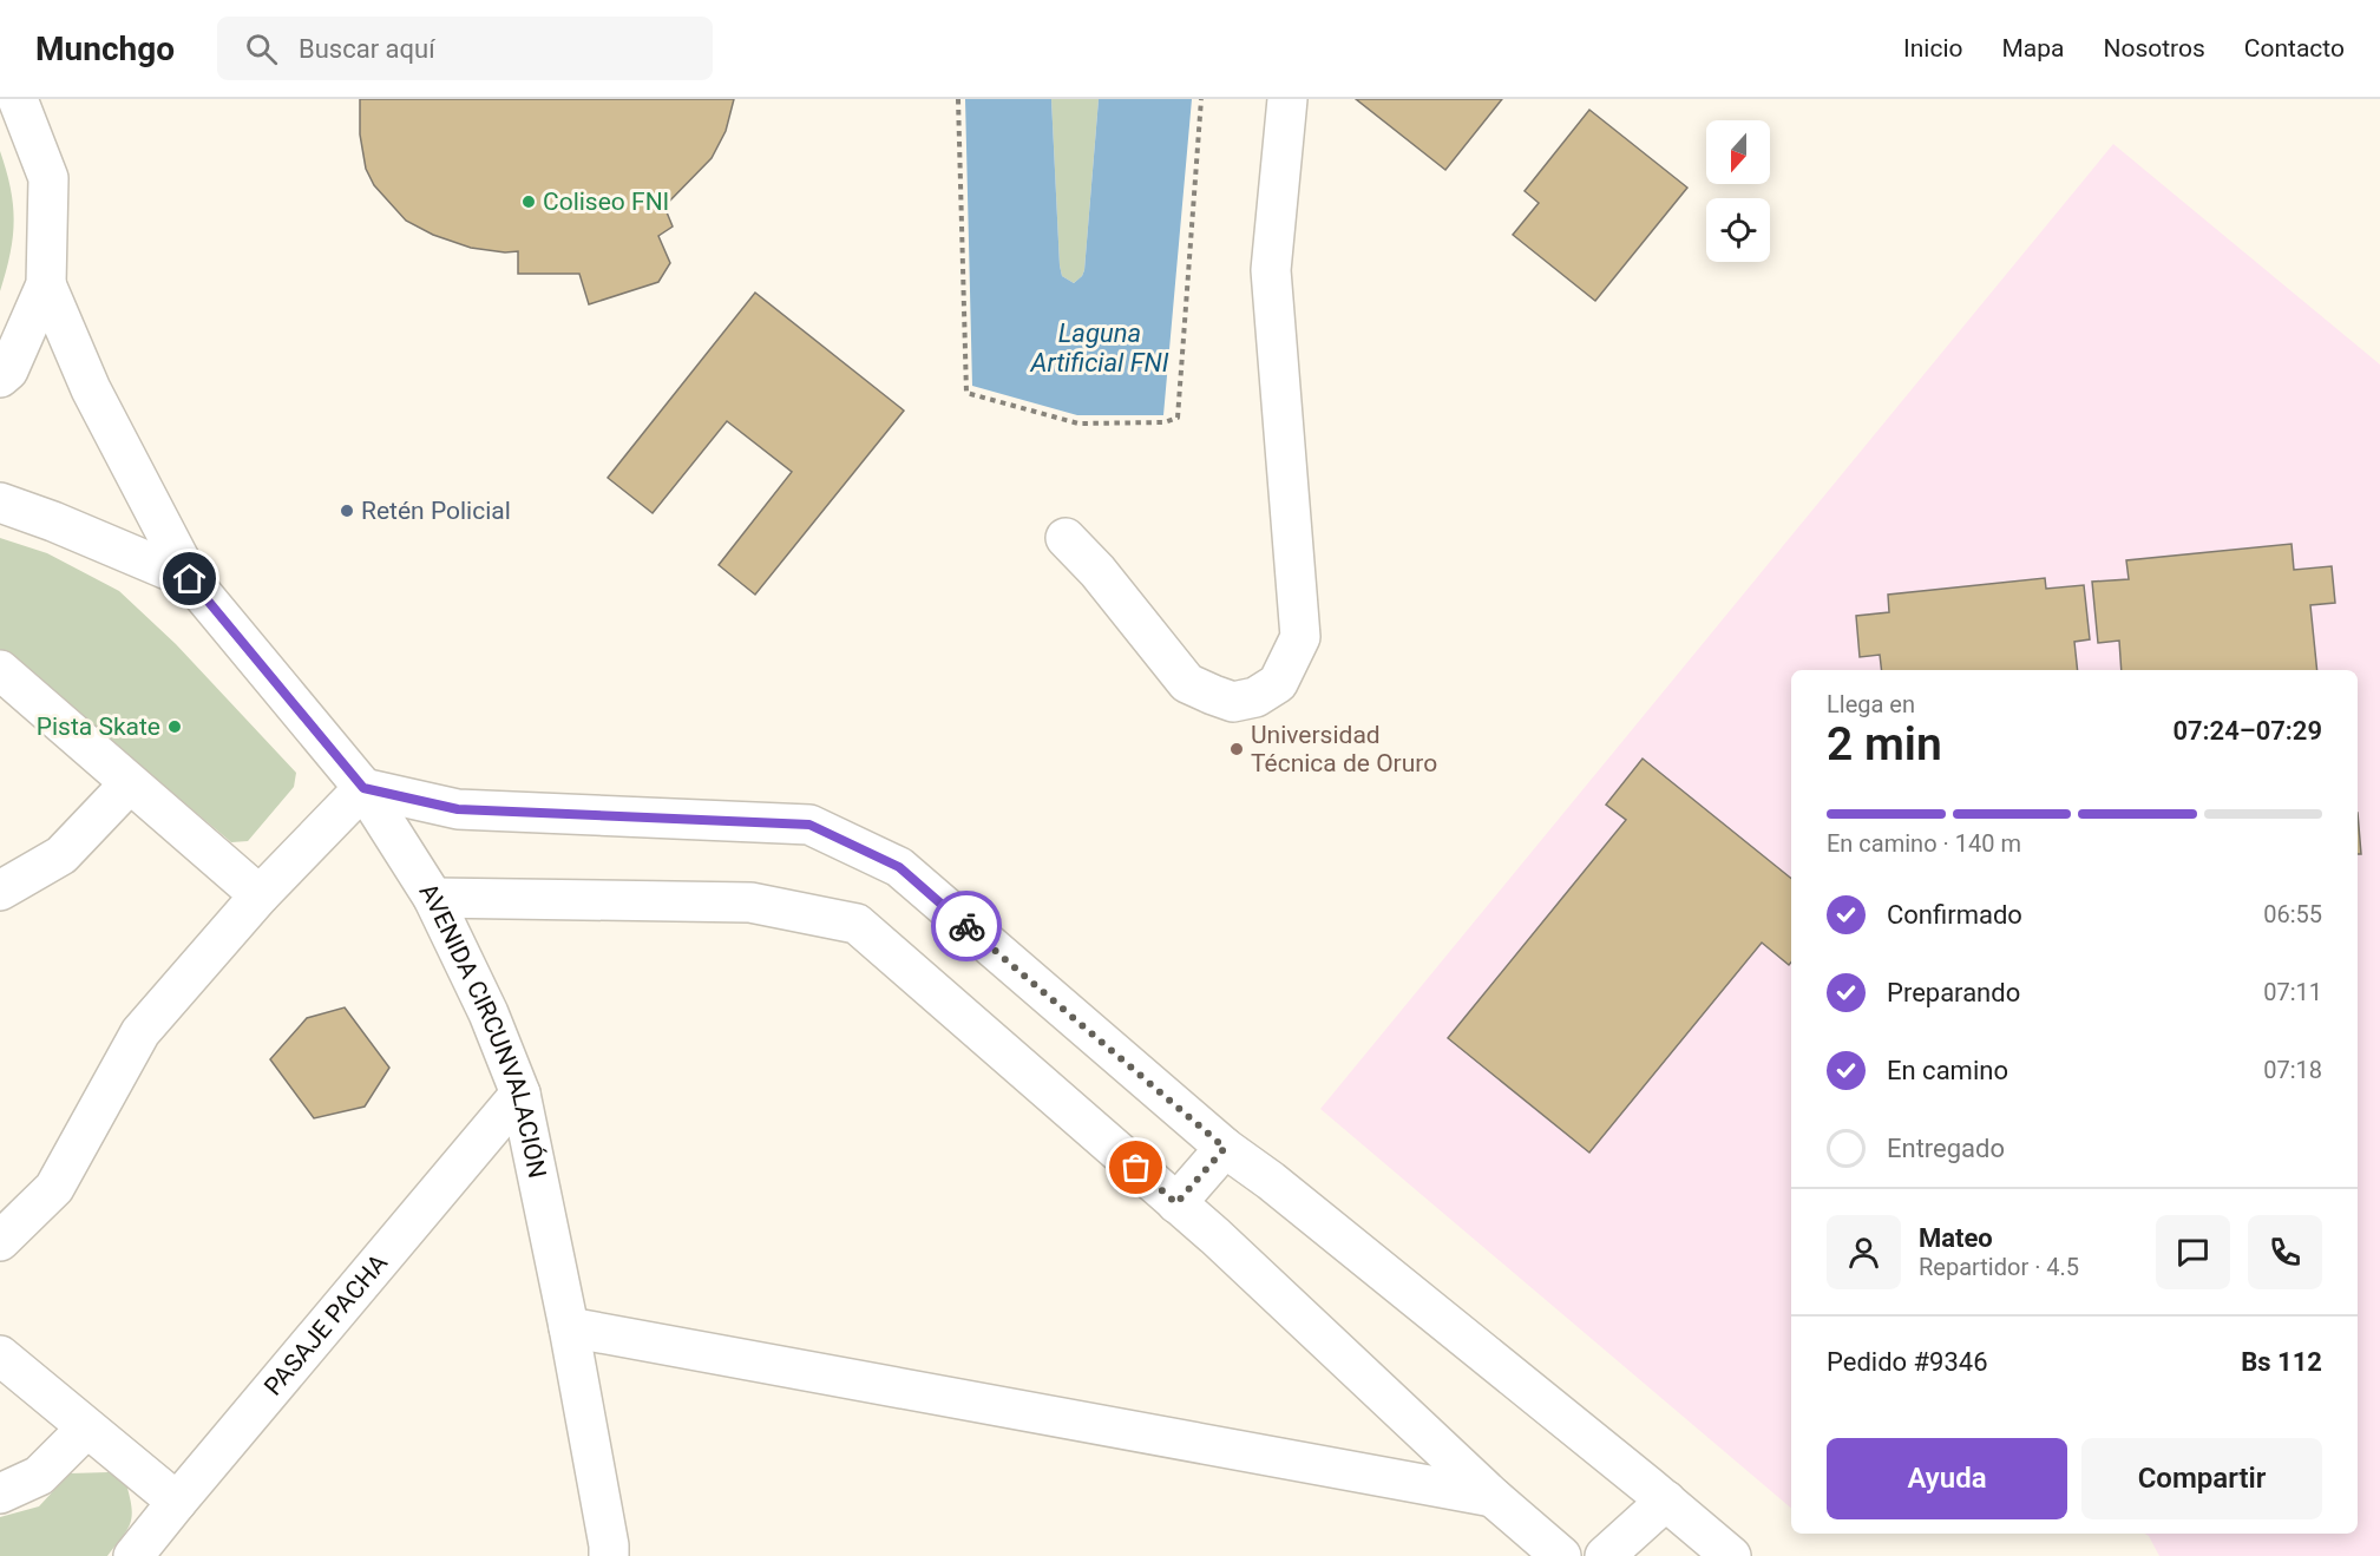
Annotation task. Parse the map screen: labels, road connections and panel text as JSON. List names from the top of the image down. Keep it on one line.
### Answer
{"streets":{"main road":["AVENIDA CIRCUNVALACIÓN","PASAJE PACHA"]},"crossings":[["AVENIDA CIRCUNVALACIÓN","PASAJE PACHA"]],"water":["Laguna Artificial FNI"],"places":["Coliseo FNI","Retén Policial","Pista Skate","Universidad Técnica de Oruro"],"north":"bottom","page":{"header":"Munchgo","search":"Buscar aquí","nav":["Inicio","Mapa","Nosotros","Contacto"],"heading":["2 min","Llega en","07:24–07:29"],"panel":["Mateo","Repartidor · 4.5","Pedido #9346","Bs 112"],"bar":"En camino · 140 m","list":[["Confirmado","06:55"],["Preparando","07:11"],["En camino","07:18"],"Entregado"],"buttons":["Ayuda","Compartir"]}}
